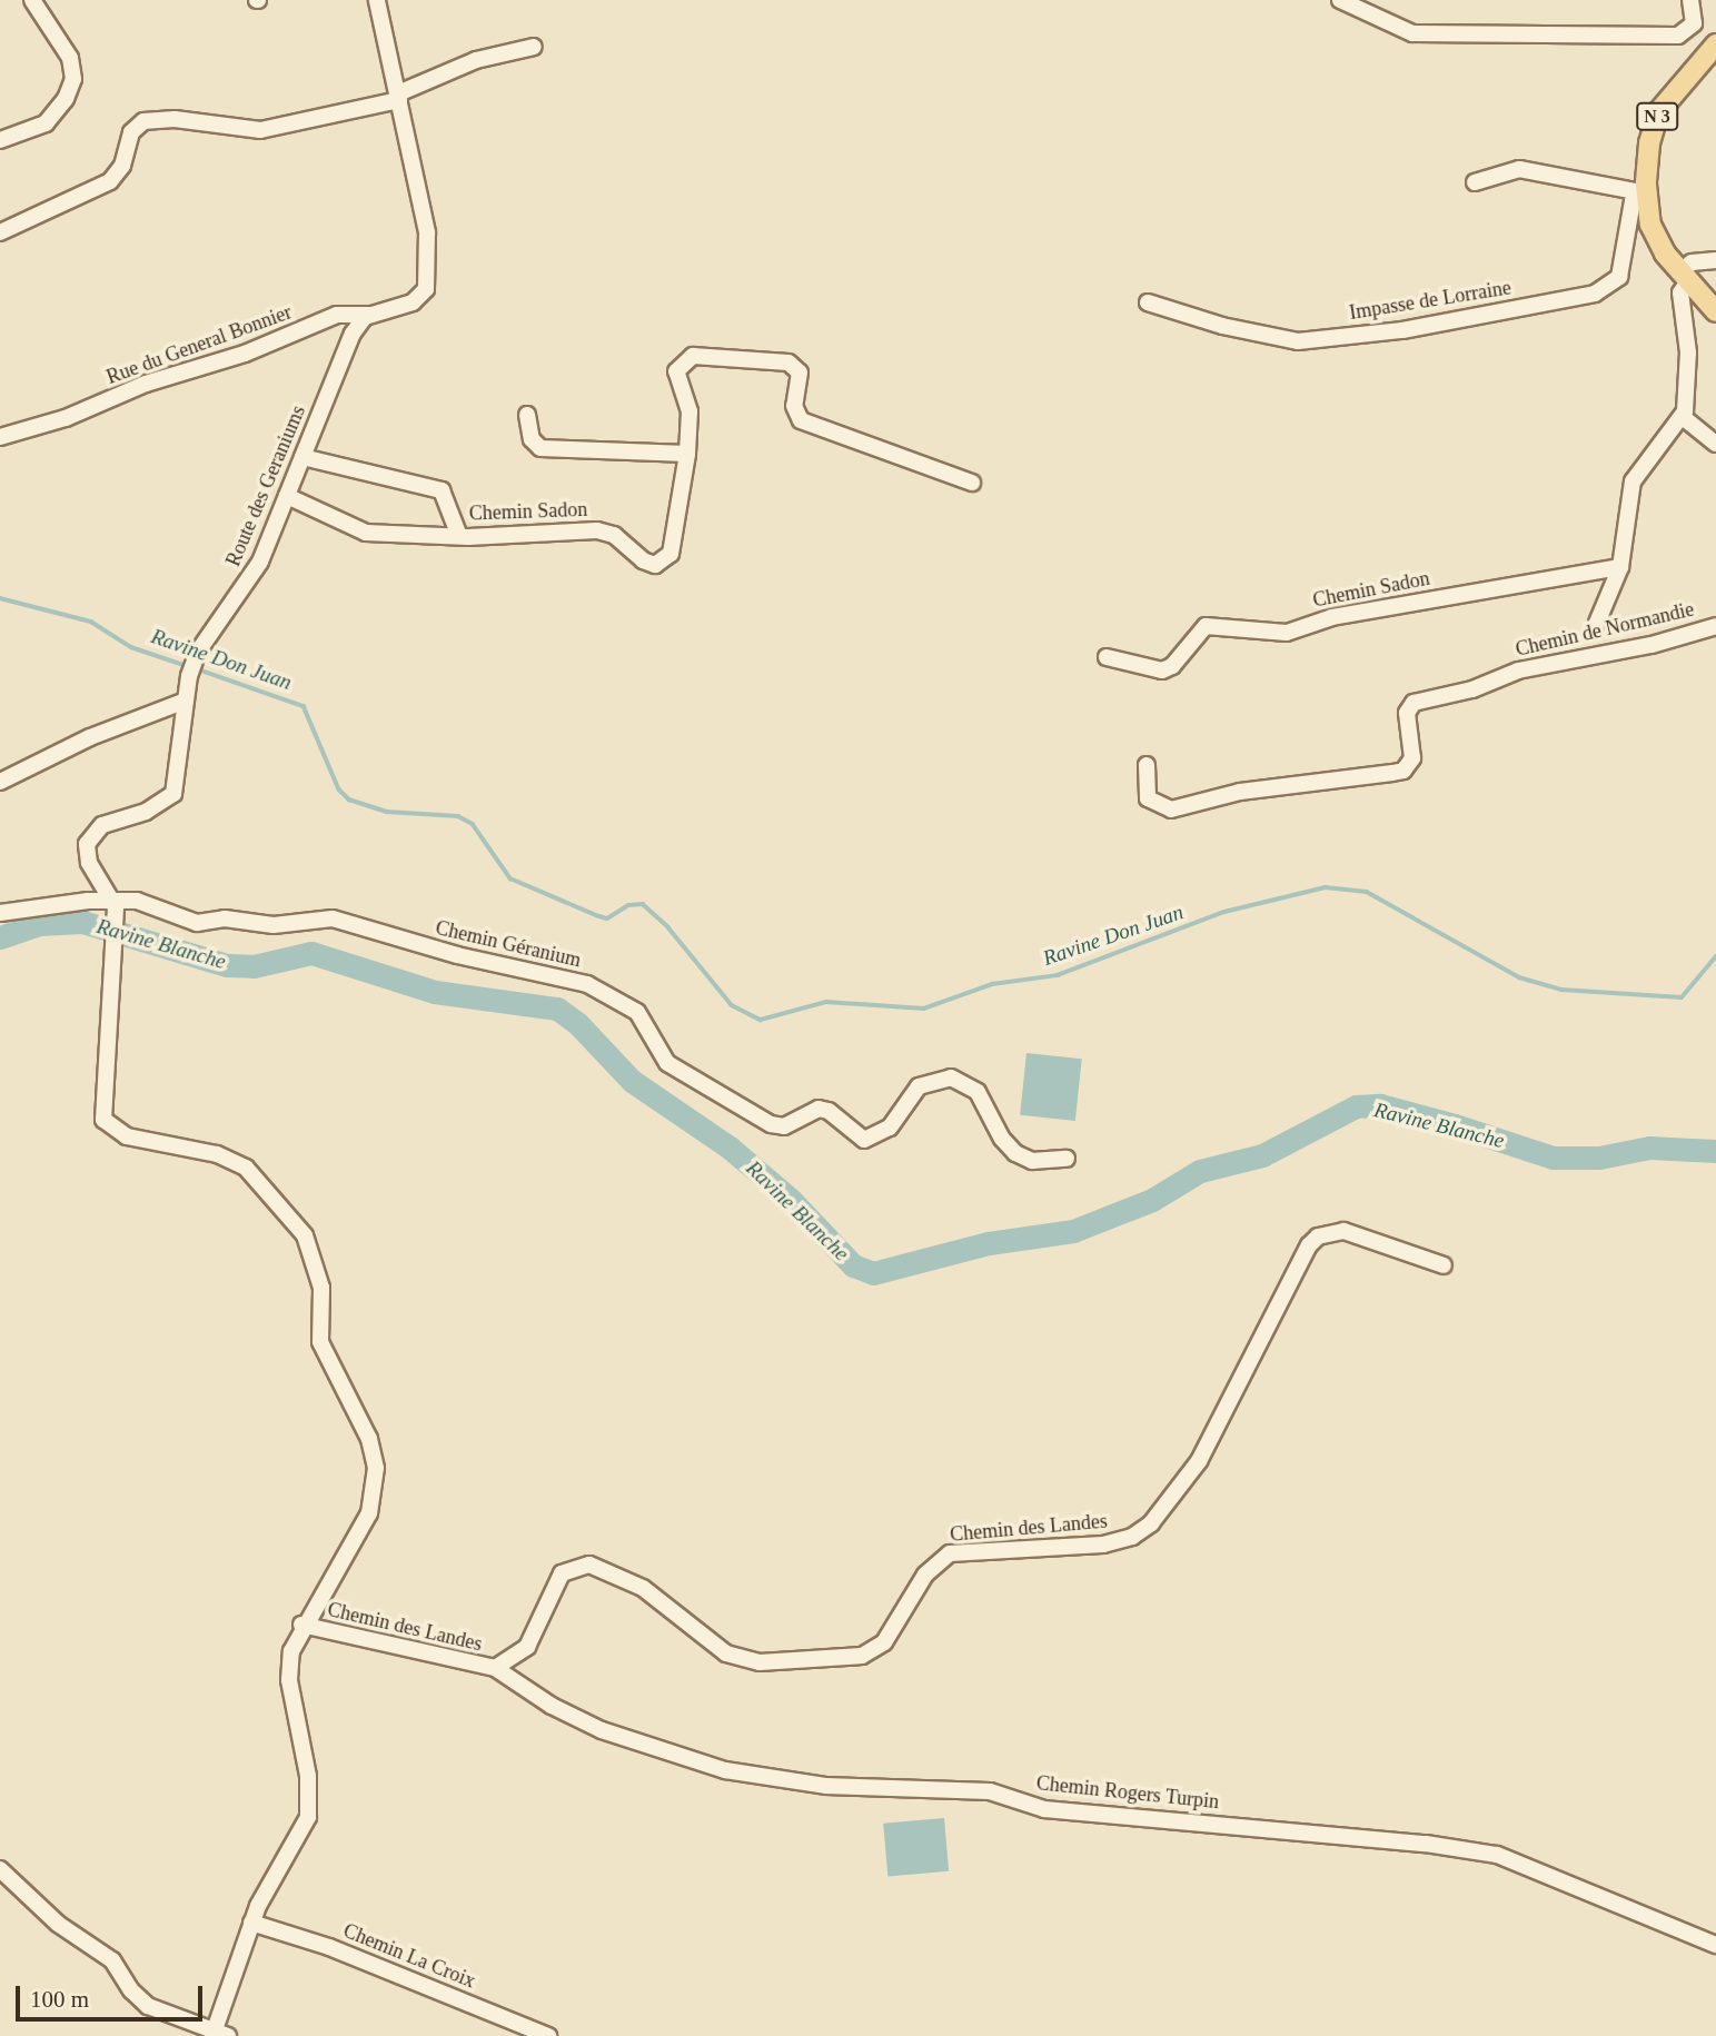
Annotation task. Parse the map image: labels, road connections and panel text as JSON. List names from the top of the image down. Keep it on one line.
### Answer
{"streets":{"main road":["N 3"],"street":["Impasse de Lorraine","Rue du General Bonnier","Route des Geraniums","Chemin Sadon","Chemin de Normandie","Chemin Géranium","Chemin des Landes","Chemin Rogers Turpin","Chemin La Croix"]},"crossings":[["N 3","Impasse de Lorraine"],["Rue du General Bonnier","Route des Geraniums"],["Route des Geraniums","Chemin Sadon"],["Route des Geraniums","Chemin Géranium"],["Chemin des Landes","Chemin Rogers Turpin"]],"water":["Ravine Don Juan","Ravine Blanche"],"scale_bar":"100 m"}
